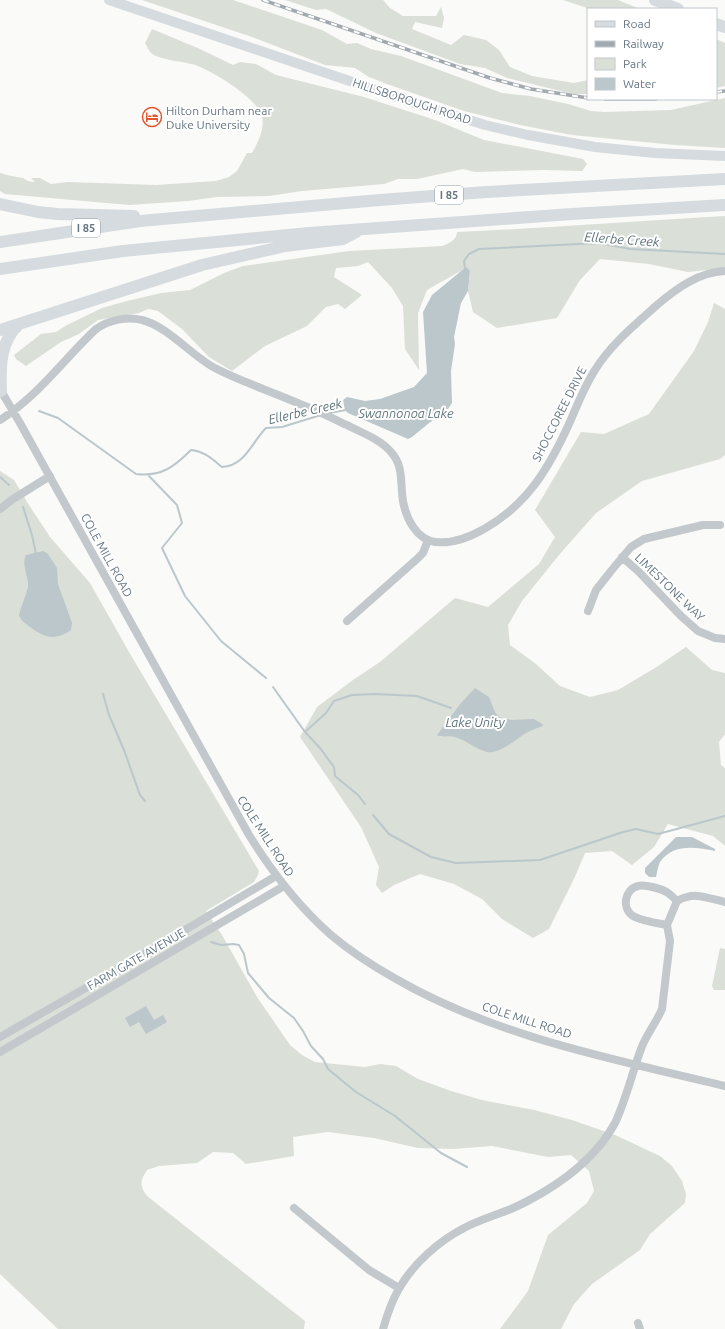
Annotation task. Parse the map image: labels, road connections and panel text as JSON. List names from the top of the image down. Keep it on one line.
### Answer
{"streets":{"highway":["I 85"],"main road":["HILLSBOROUGH ROAD"],"street":["SHOCCOREE DRIVE","COLE MILL ROAD","LIMESTONE WAY","FARM GATE AVENUE"]},"crossings":[["COLE MILL ROAD","FARM GATE AVENUE"]],"water":["Ellerbe Creek","Swannonoa Lake","Lake Unity"],"places":{"hotel":["Hilton Durham near Duke University"]},"legend":["Road","Railway","Park","Water"]}
